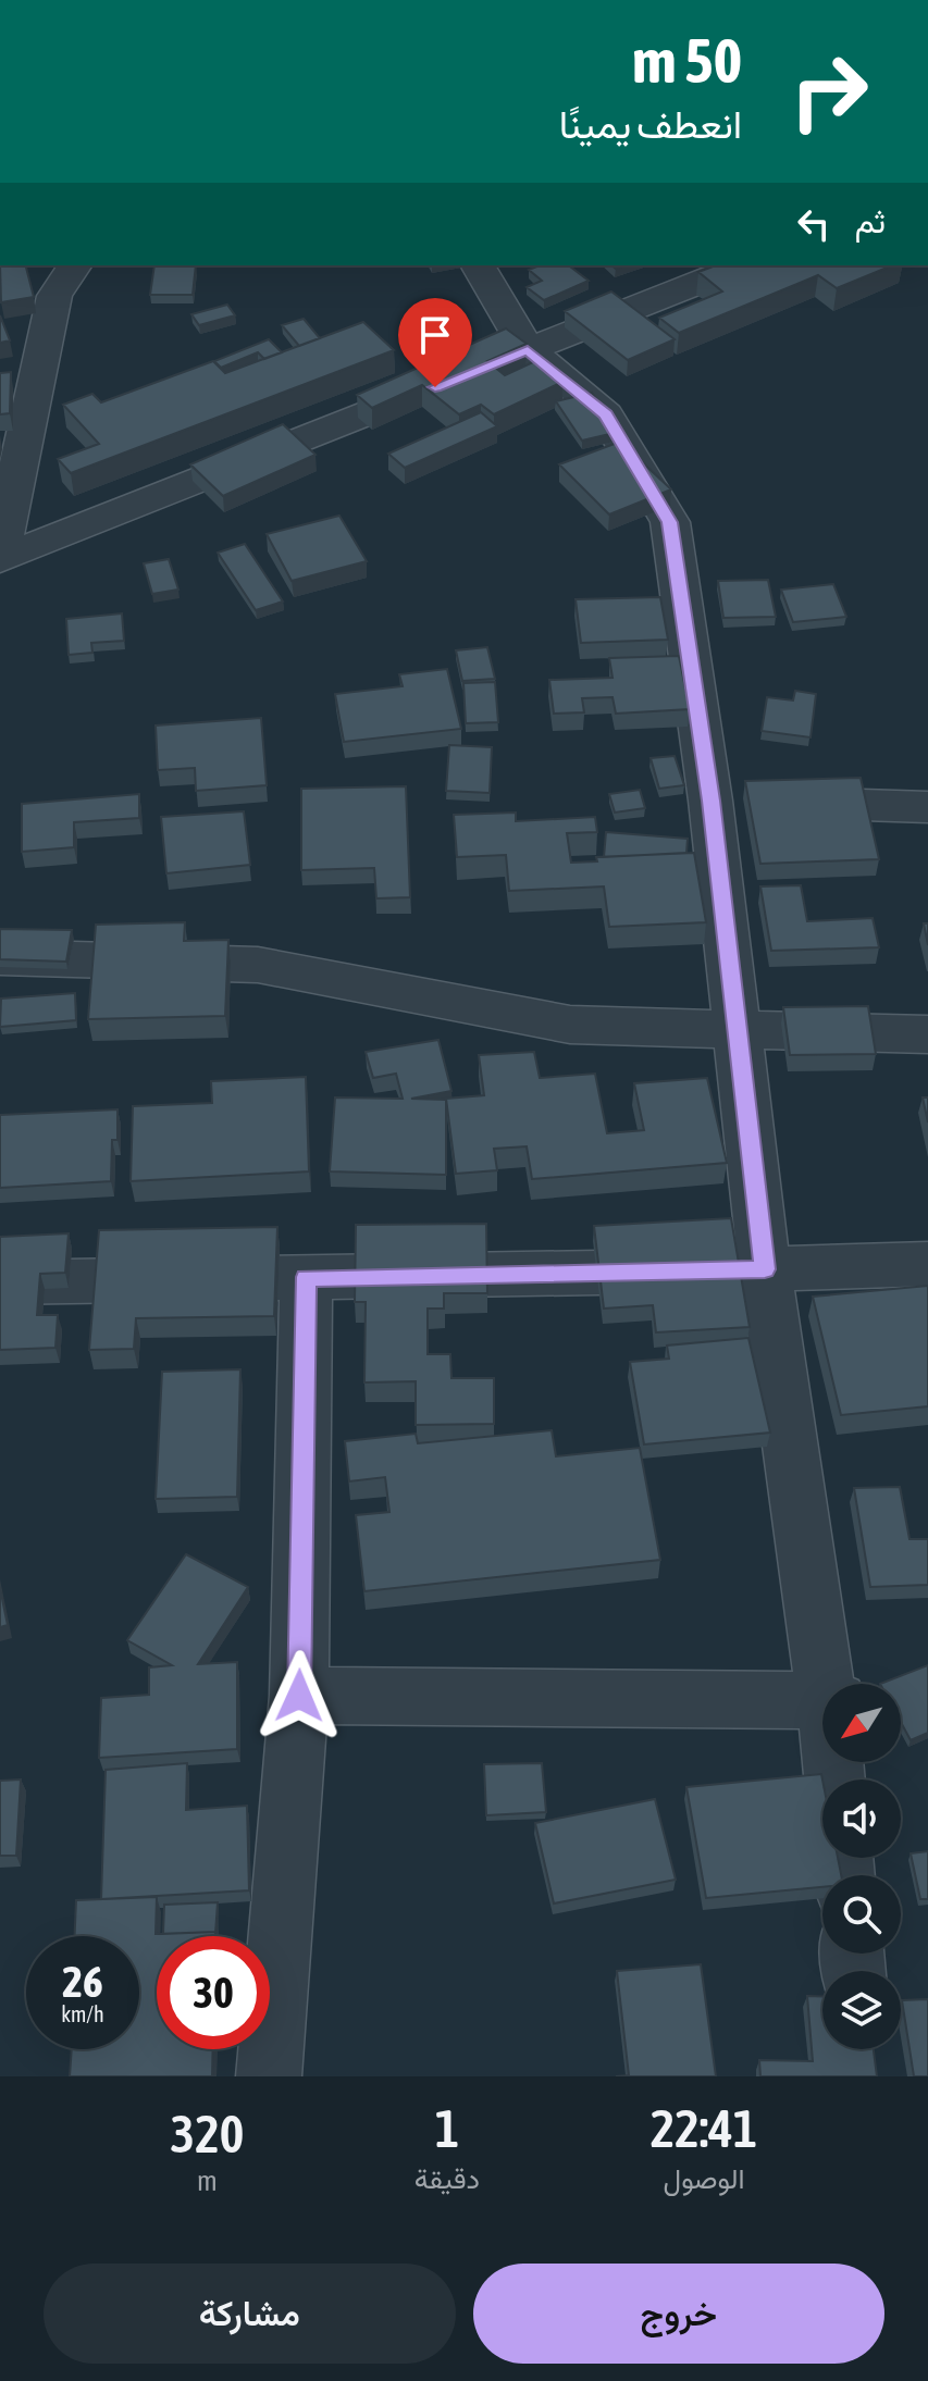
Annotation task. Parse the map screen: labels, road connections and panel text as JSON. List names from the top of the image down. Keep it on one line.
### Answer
{"north":"bottom left","page":{"turn":["50 m","انعطف يمينًا"],"then":"ثم","speed":"26 km/h","limit":"30","eta":["22:41","الوصول","1","دقيقة","320","m"],"buttons":["خروج","مشاركة"]}}
